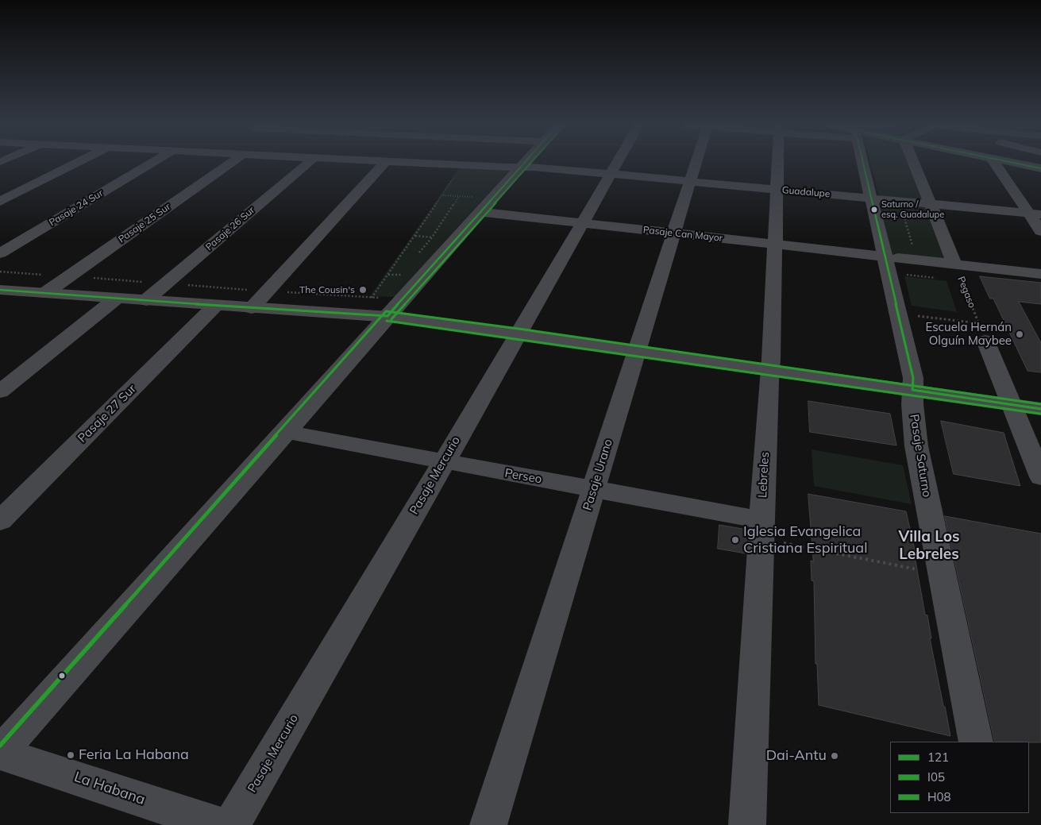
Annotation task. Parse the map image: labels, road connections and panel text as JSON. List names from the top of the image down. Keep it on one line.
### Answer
{"streets":{"street":["Guadalupe","Pasaje 24 Sur","Pasaje 25 Sur","Pasaje 26 Sur","Pasaje Can Mayor","Pegaso","Pasaje 27 Sur","Pasaje Saturno","Pasaje Urano","Lebreles","Pasaje Mercurio","Perseo","La Habana"]},"crossings":[["Guadalupe","Pegaso"],["Guadalupe","Pasaje Saturno"],["Guadalupe","Pasaje Urano"],["Guadalupe","Lebreles"],["Guadalupe","Pasaje Mercurio"],["Pasaje Can Mayor","Pegaso"],["Pasaje Can Mayor","Pasaje Saturno"],["Pasaje Can Mayor","Pasaje Urano"],["Pasaje Can Mayor","Lebreles"],["Pasaje Can Mayor","Pasaje Mercurio"],["Pasaje Urano","Perseo"],["Lebreles","Perseo"],["Pasaje Mercurio","Perseo"]],"districts":["Villa Los Lebreles"],"places":["Saturno / esq. Guadalupe","The Cousin's","Escuela Hernán Olguín Maybee","Iglesia Evangelica Cristiana Espiritual","Feria La Habana","Dai-Antu"],"lines":["transit line 121","transit line I05","transit line H08"],"legend":["121","I05","H08"]}
